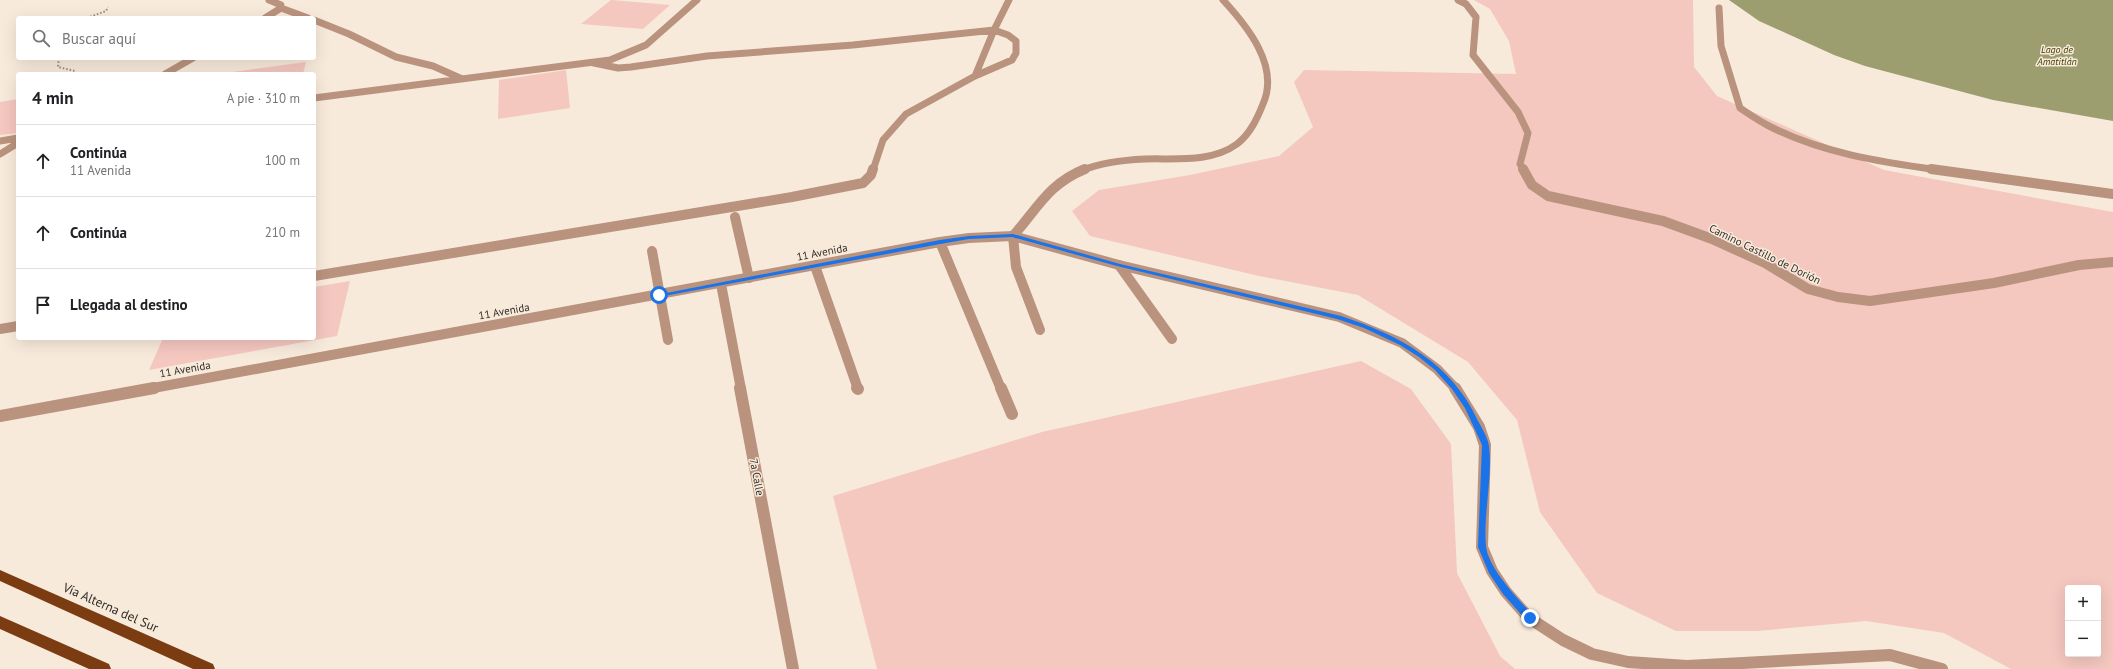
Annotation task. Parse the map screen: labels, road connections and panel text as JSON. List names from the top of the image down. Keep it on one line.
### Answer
{"streets":{"highway":["Vía Alterna del Sur"],"street":["11 Avenida","Camino Castillo de Dorión","7a Calle"]},"crossings":[["11 Avenida","7a Calle"]],"water":["Lago de Amatitlán"],"page":{"search":"Buscar aquí","heading":["4 min","A pie · 310 m"],"list":[["Continúa","11 Avenida","100 m"],["Continúa","210 m"],"Llegada al destino"],"map_buttons":["+","−"]}}
